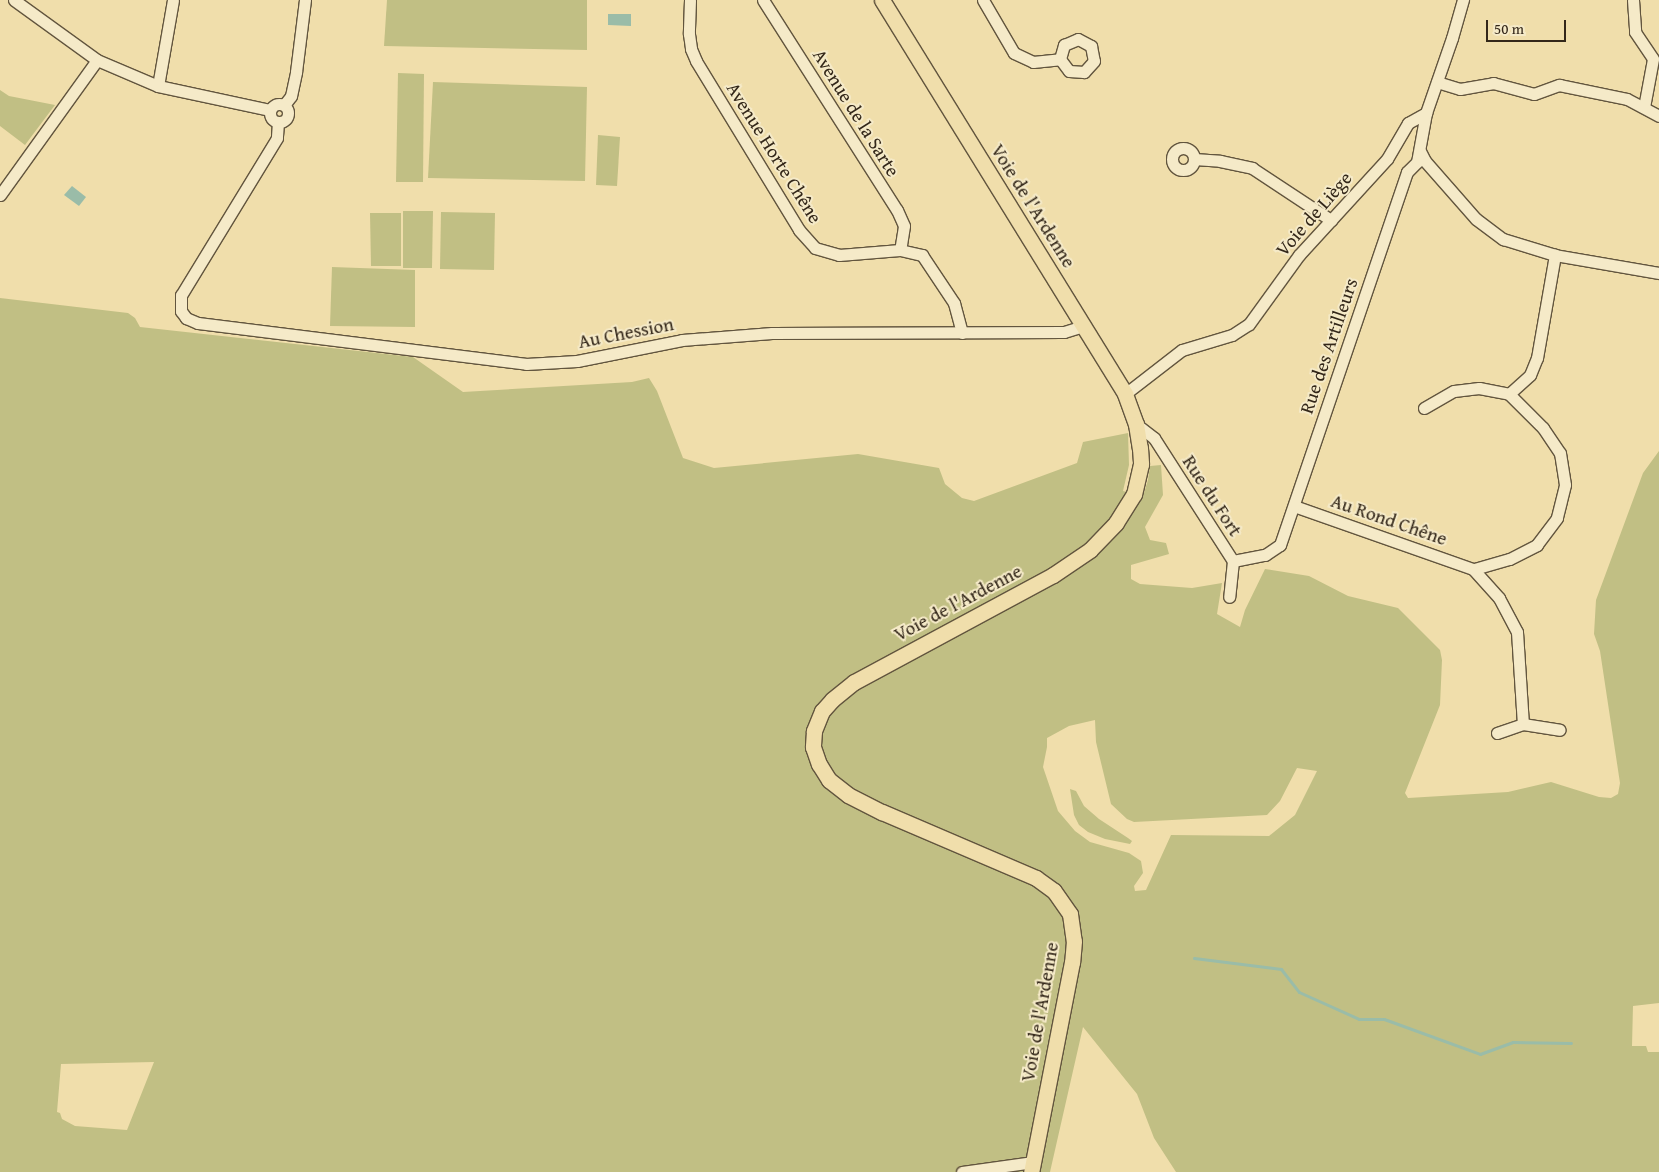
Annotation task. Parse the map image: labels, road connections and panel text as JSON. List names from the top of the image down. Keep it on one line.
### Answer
{"streets":{"main road":["Voie de l'Ardenne"],"street":["Avenue de la Sarte","Avenue Horte Chêne","Voie de Liège","Au Chession","Rue des Artilleurs","Rue du Fort","Au Rond Chêne"]},"crossings":[["Avenue de la Sarte","Avenue Horte Chêne"],["Avenue Horte Chêne","Au Chession"],["Voie de l'Ardenne","Voie de Liège"],["Voie de l'Ardenne","Au Chession"],["Voie de l'Ardenne","Rue du Fort"],["Voie de Liège","Rue des Artilleurs"],["Rue des Artilleurs","Rue du Fort"],["Rue des Artilleurs","Au Rond Chêne"]],"scale_bar":"50 m"}
